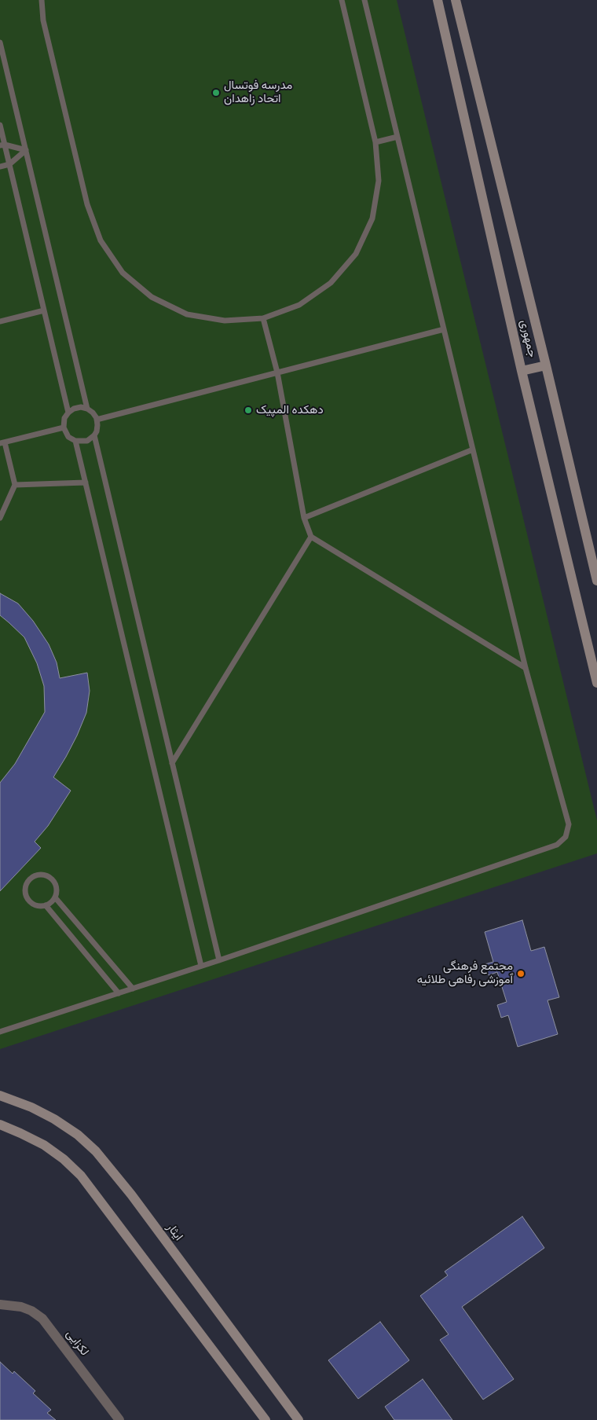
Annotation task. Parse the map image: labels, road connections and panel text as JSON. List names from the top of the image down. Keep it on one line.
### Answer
{"streets":{"main road":["جمهوری","ایثار"],"street":["لکزایی"]},"places":["مدرسه فوتسال اتحاد زاهدان","دهکده المپیک","مجتمع فرهنگی ٱموزشی رفاهی طلائیه"]}
